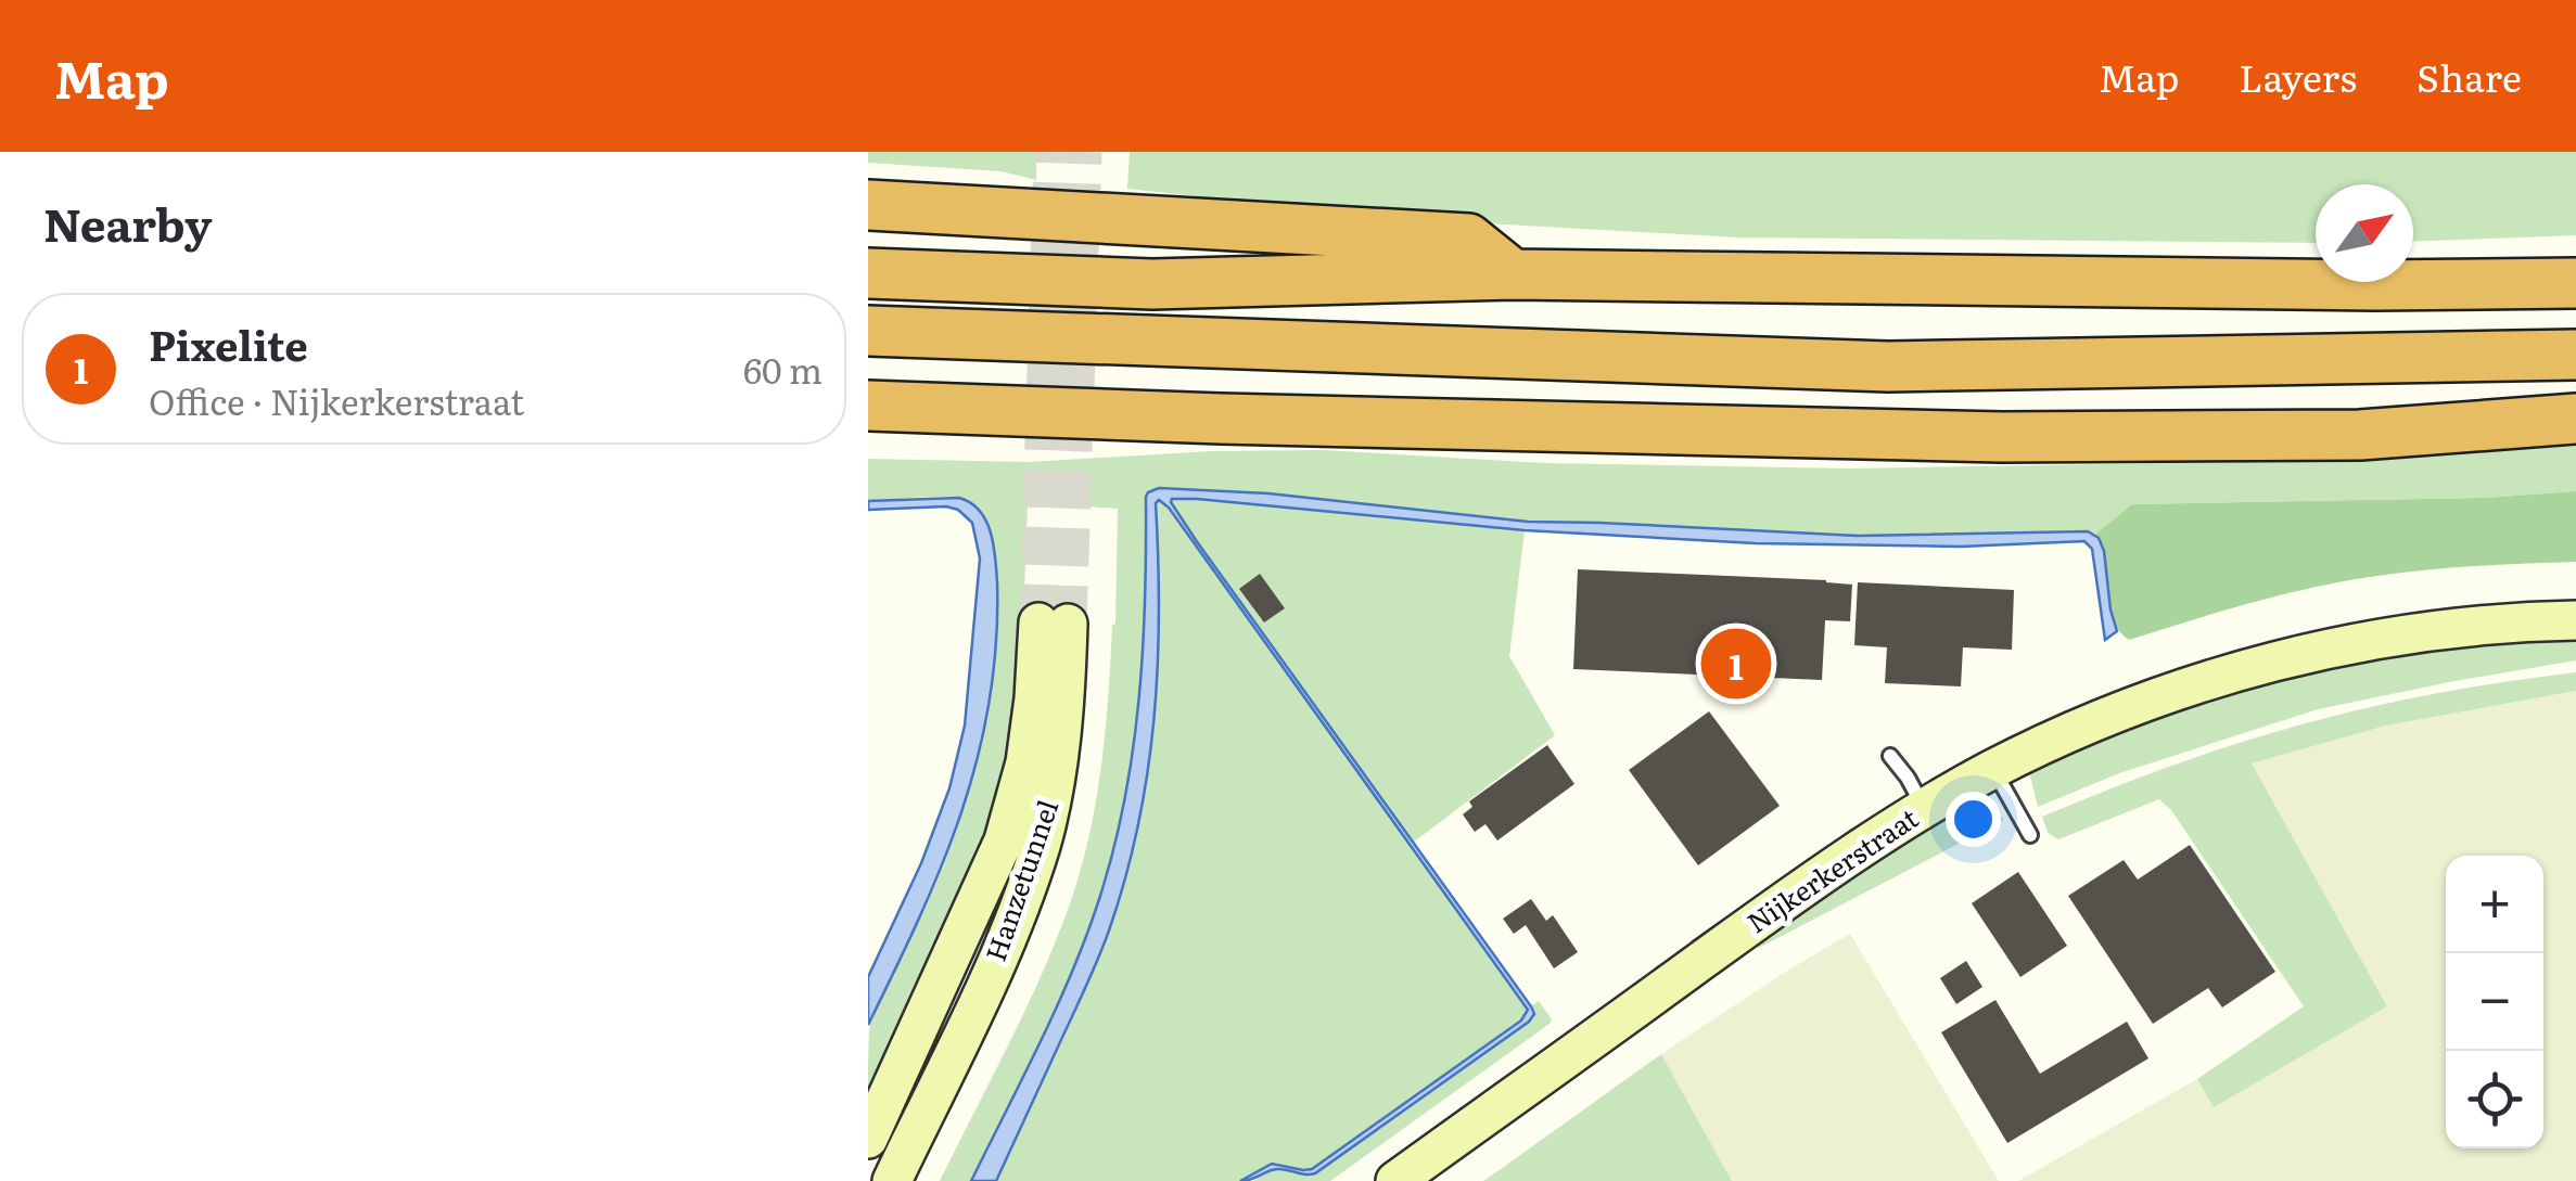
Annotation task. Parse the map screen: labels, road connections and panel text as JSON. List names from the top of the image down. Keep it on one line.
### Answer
{"streets":{"main road":["Nijkerkerstraat","Hanzetunnel"]},"north":"top right","page":{"header":"Map","nav":["Map","Layers","Share"],"heading":"Nearby","list":[{"mark":"1","name":"Pixelite","note":"Office · Nijkerkerstraat","value":"60 m"}],"pins":"1","map_buttons":["+","−"]}}
